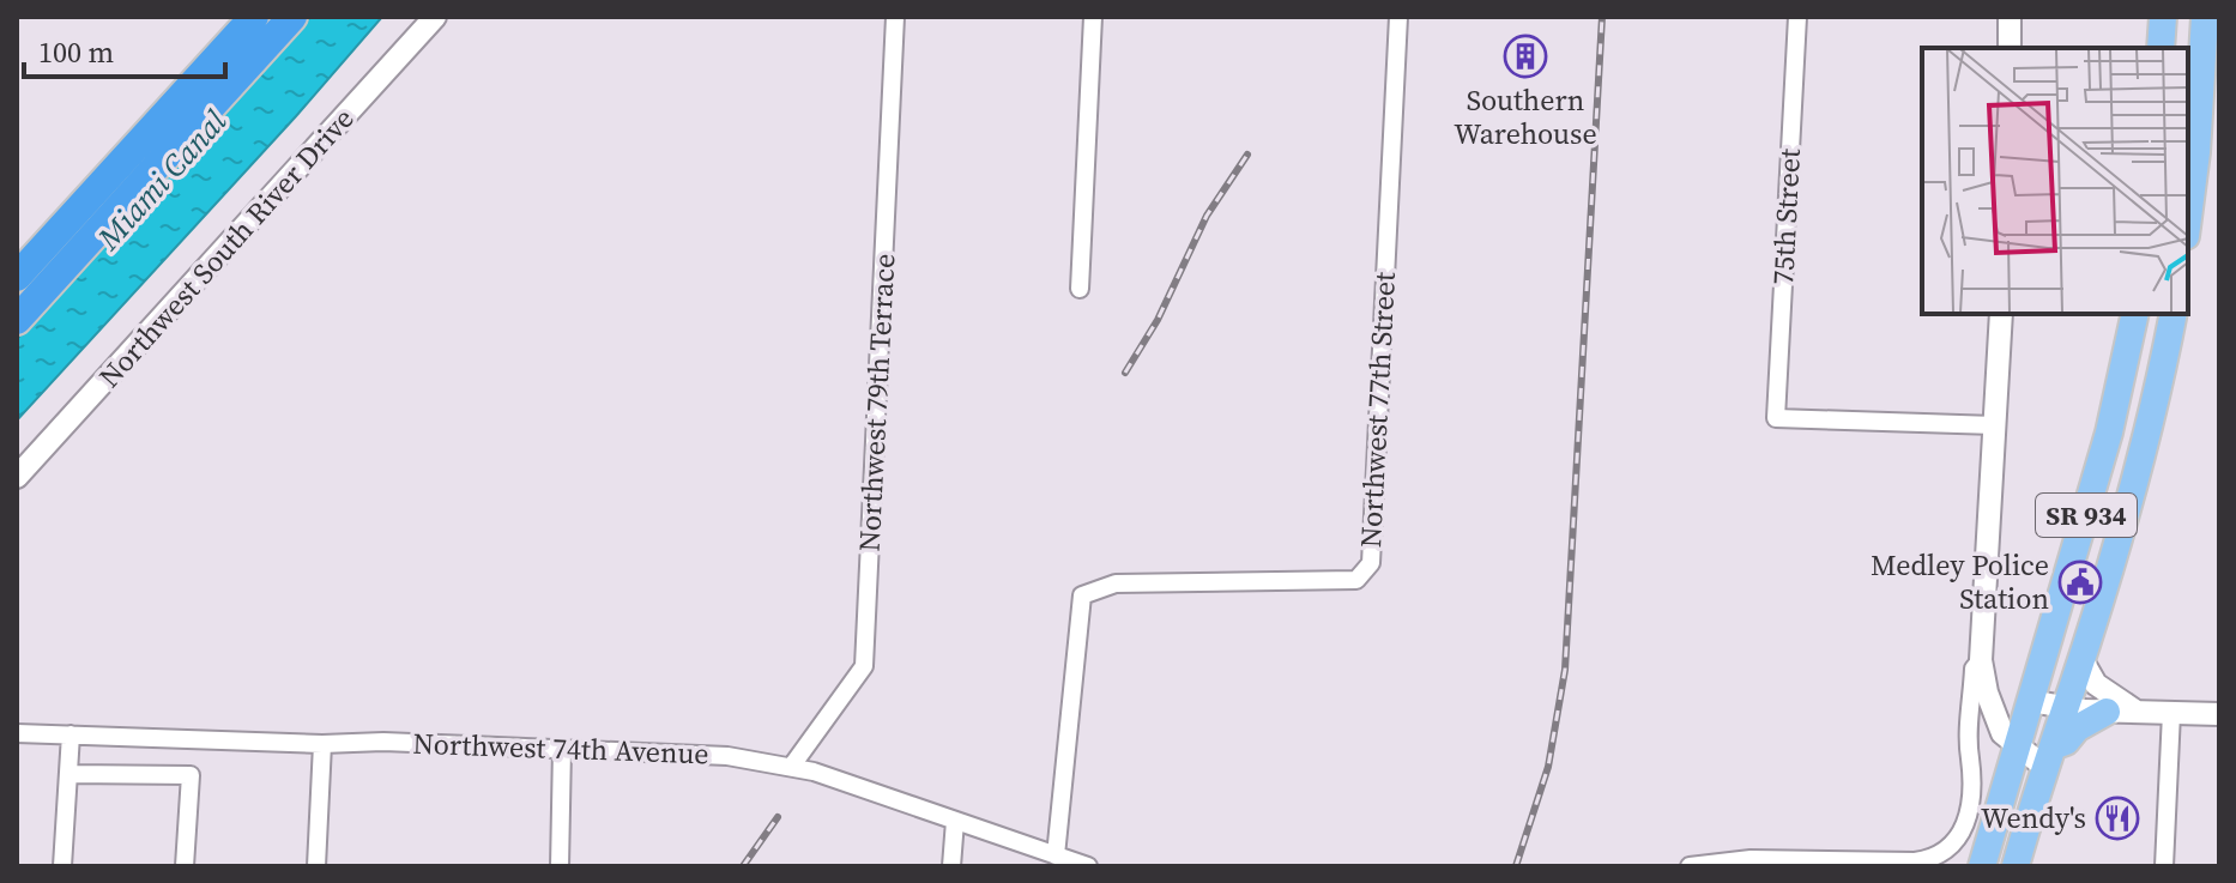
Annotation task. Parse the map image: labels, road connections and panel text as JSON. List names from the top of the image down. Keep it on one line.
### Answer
{"streets":{"main road":["SR 934"],"street":["75th Street","Northwest South River Drive","Northwest 79th Terrace","Northwest 77th Street","Northwest 74th Avenue"]},"crossings":[["Northwest 79th Terrace","Northwest 74th Avenue"],["Northwest 77th Street","Northwest 74th Avenue"]],"water":["Miami Canal"],"places":{"building":["Southern Warehouse"],"public building":["Medley Police Station"],"restaurant":["Wendy's"]},"scale_bar":"100 m"}
